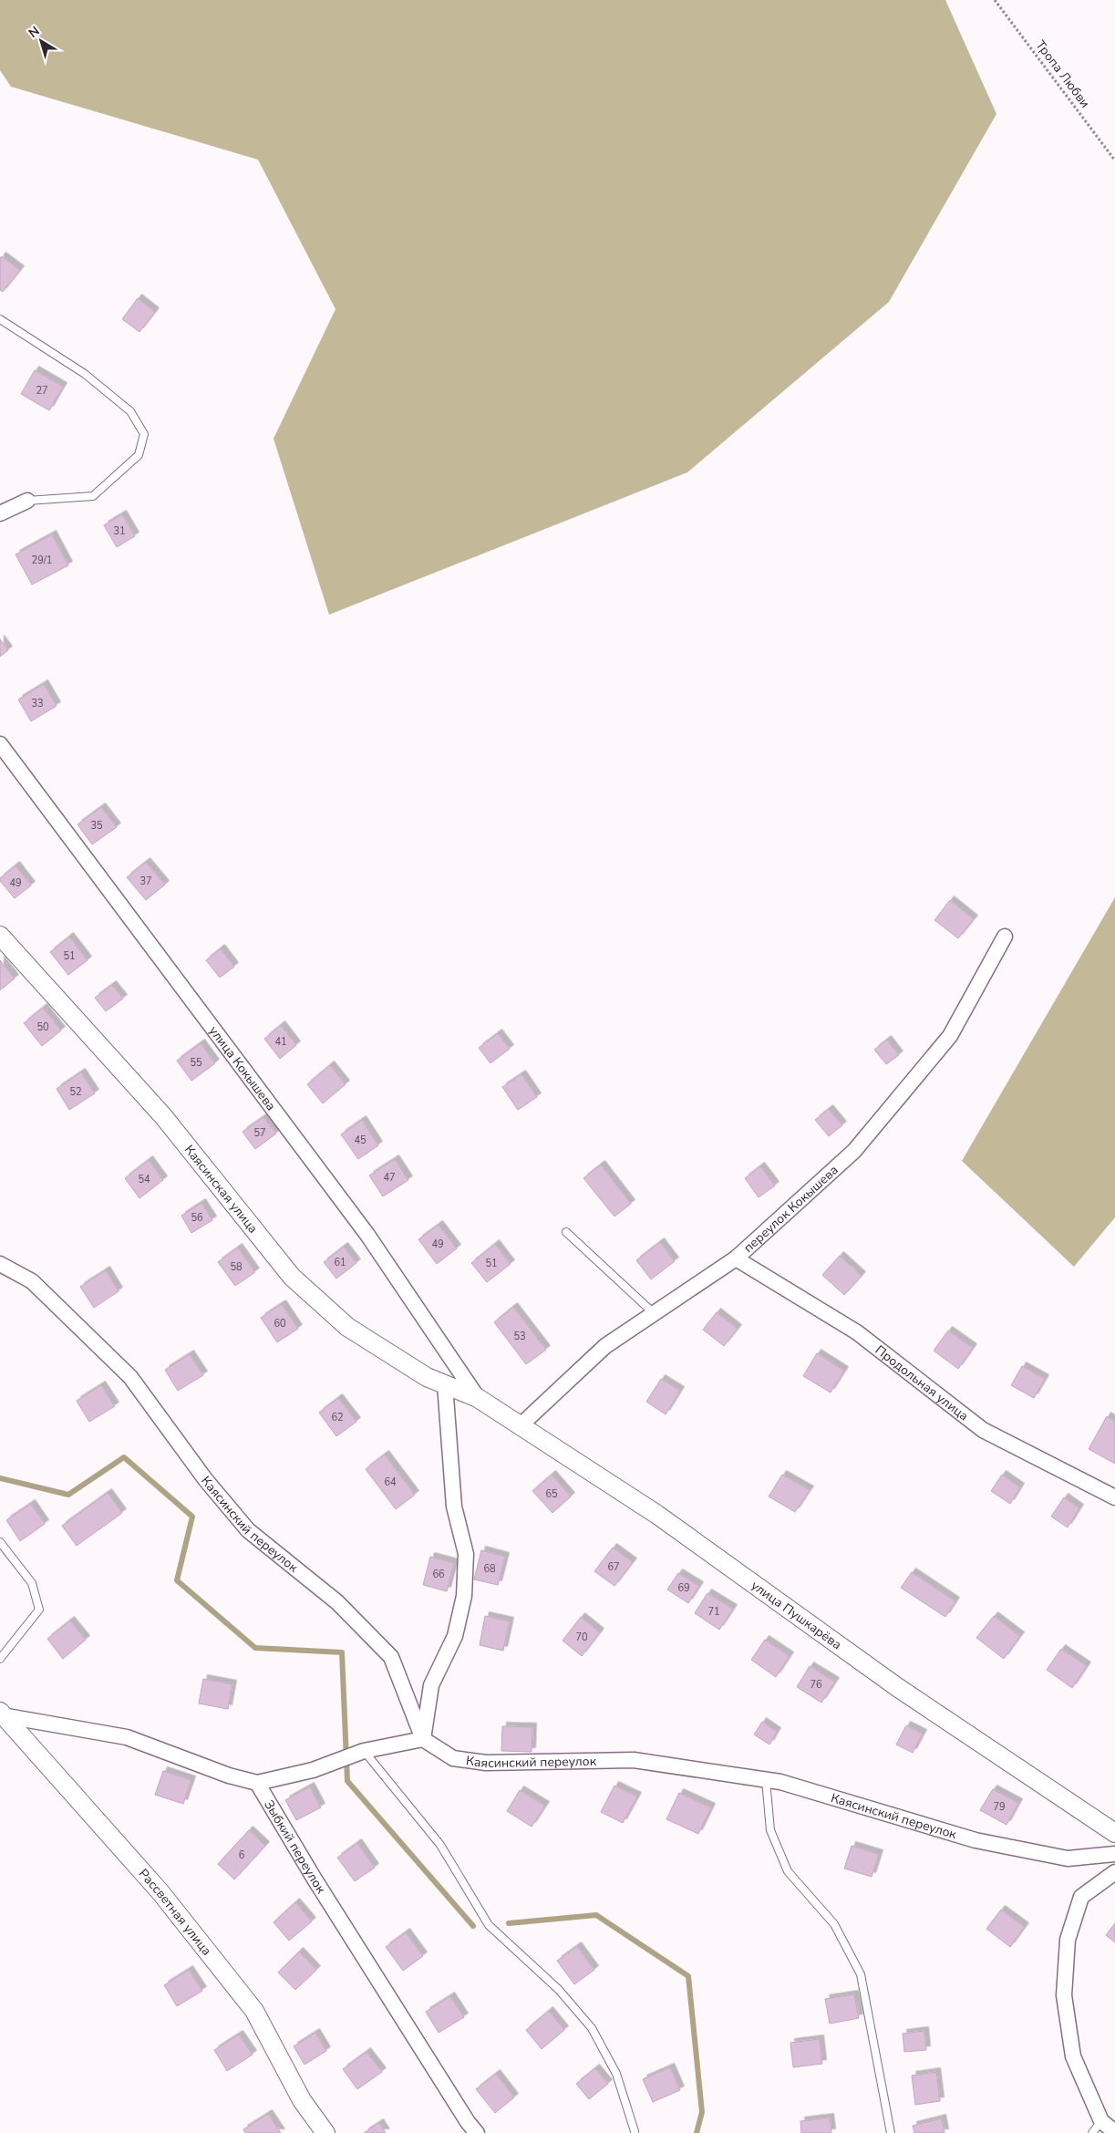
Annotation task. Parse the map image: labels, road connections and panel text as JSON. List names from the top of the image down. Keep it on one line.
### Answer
{"streets":{"street":["улица Кокышева","Каясинская улица","переулок Кокышева","Продольная улица","Каясинский переулок","улица Пушкарёва","Зыбкий переулок","Рассветная улица"],"path":["Тропа Любви"]},"crossings":[["улица Кокышева","Каясинская улица"],["улица Кокышева","улица Пушкарёва"],["Каясинская улица","улица Пушкарёва"],["переулок Кокышева","Продольная улица"],["переулок Кокышева","улица Пушкарёва"]],"house_numbers":["27","31","29/1","33","35","37","49","51","50","41","55","52","57","45","47","54","56","49","61","51","58","60","53","62","64","65","67","68","66","69","71","70","76","79","6"],"north":"top left"}
